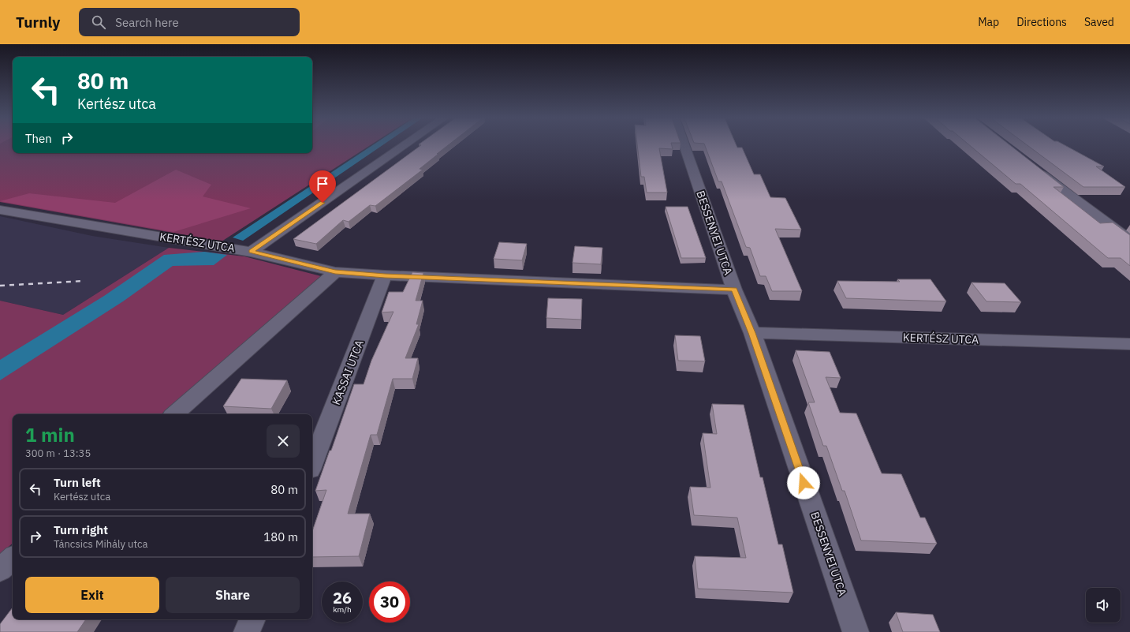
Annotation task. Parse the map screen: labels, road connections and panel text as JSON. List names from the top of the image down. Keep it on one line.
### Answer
{"streets":{"street":["BESSENYEI UTCA","KERTÉSZ UTCA","KASSAI UTCA"]},"crossings":[["BESSENYEI UTCA","KERTÉSZ UTCA"],["KERTÉSZ UTCA","KASSAI UTCA"]],"page":{"header":"Turnly","search":"Search here","nav":["Map","Directions","Saved"],"turn":["80 m","Kertész utca"],"then":"Then","heading":["1 min","300 m · 13:35"],"list":[{"name":"Turn left","note":"Kertész utca","value":"80 m"},{"name":"Turn right","note":"Táncsics Mihály utca","value":"180 m"}],"buttons":["Exit","Share"],"speed":"26 km/h","limit":"30"}}
